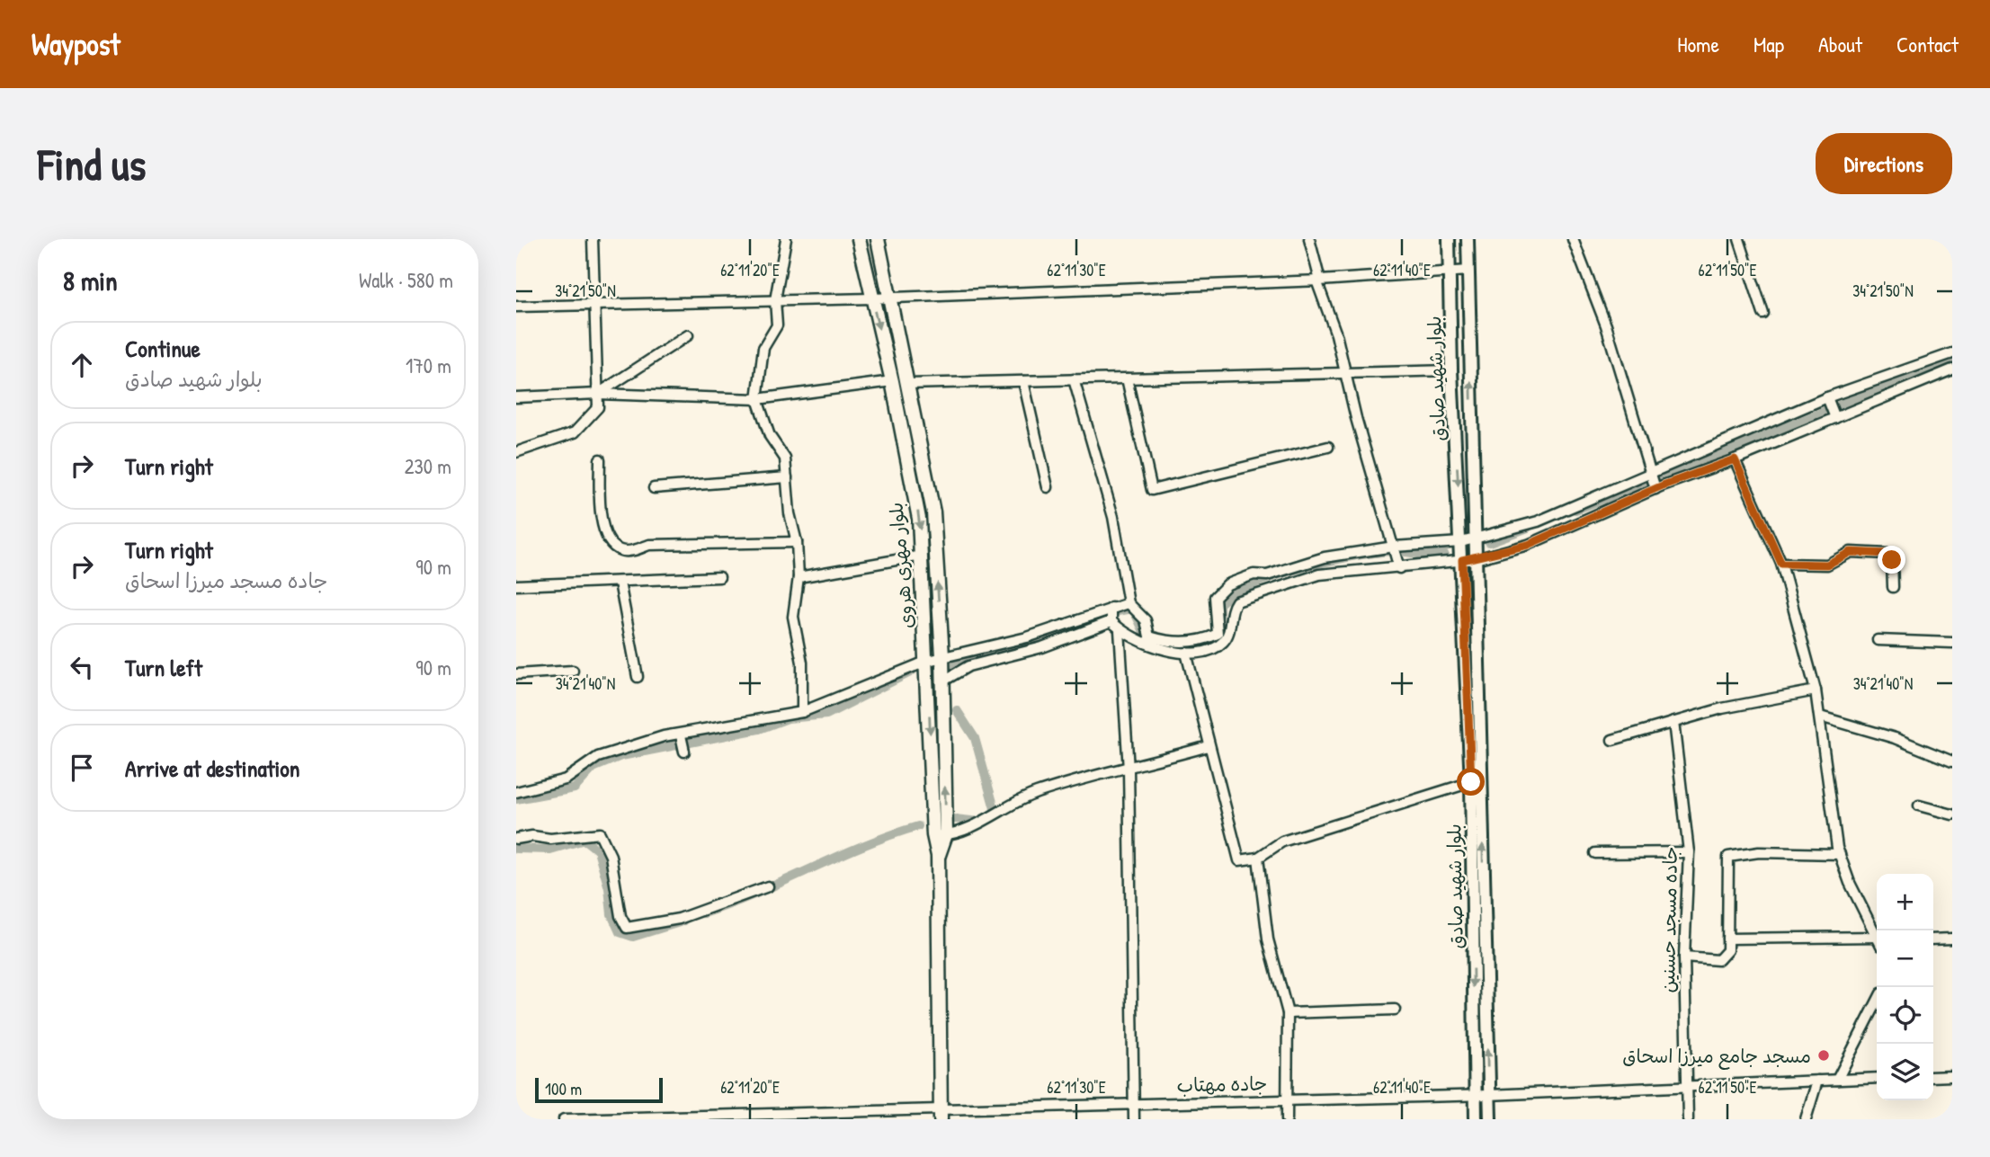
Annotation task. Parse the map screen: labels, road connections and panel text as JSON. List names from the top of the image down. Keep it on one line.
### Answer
{"streets":{"highway":["بلوار مهری هروی"],"main road":["بلوار شهید صادق"],"street":["جاده مسجد حسنین","جاده مهتاب"]},"crossings":[["بلوار شهید صادق","جاده مهتاب"],["بلوار مهری هروی","جاده مهتاب"],["جاده مسجد حسنین","جاده مهتاب"]],"places":["مسجد جامع میرزا اسحاق"],"scale_bar":"100 m","page":{"header":"Waypost","nav":["Home","Map","About","Contact"],"buttons":"Directions","title":"Find us","heading":["8 min","Walk · 580 m"],"list":[["Continue","بلوار شهید صادق","170 m"],["Turn right","230 m"],["Turn right","جاده مسجد ميرزا اسحاق","90 m"],["Turn left","90 m"],"Arrive at destination"],"map_buttons":["+","−"],"scale":"100 m"},"coordinates":["62°11'20\"E","62°11'30\"E","62°11'40\"E","62°11'50\"E","34°21'50\"N","34°21'40\"N"]}
